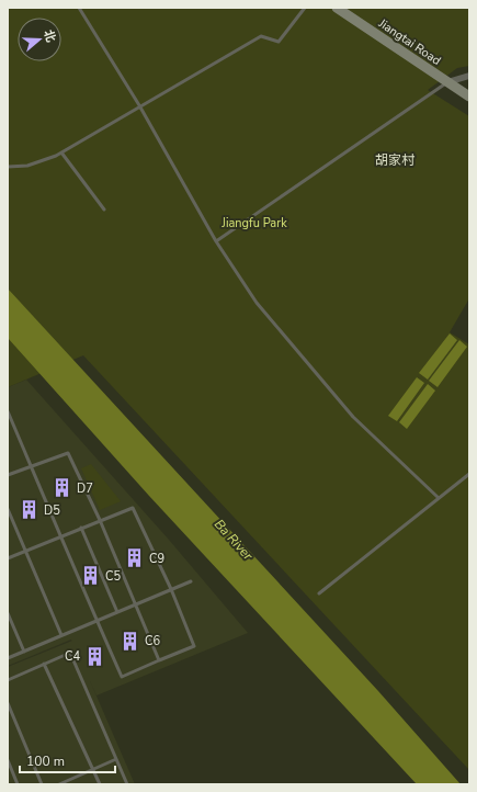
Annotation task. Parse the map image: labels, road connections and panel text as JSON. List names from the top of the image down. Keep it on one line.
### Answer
{"streets":{"main road":["Jiangtai Road"]},"districts":["胡家村"],"water":["Ba River"],"parks":["Jiangfu Park"],"places":{"building":["D7","D5","C9","C5","C6","C4"]},"scale_bar":"100 m","north":"right"}
